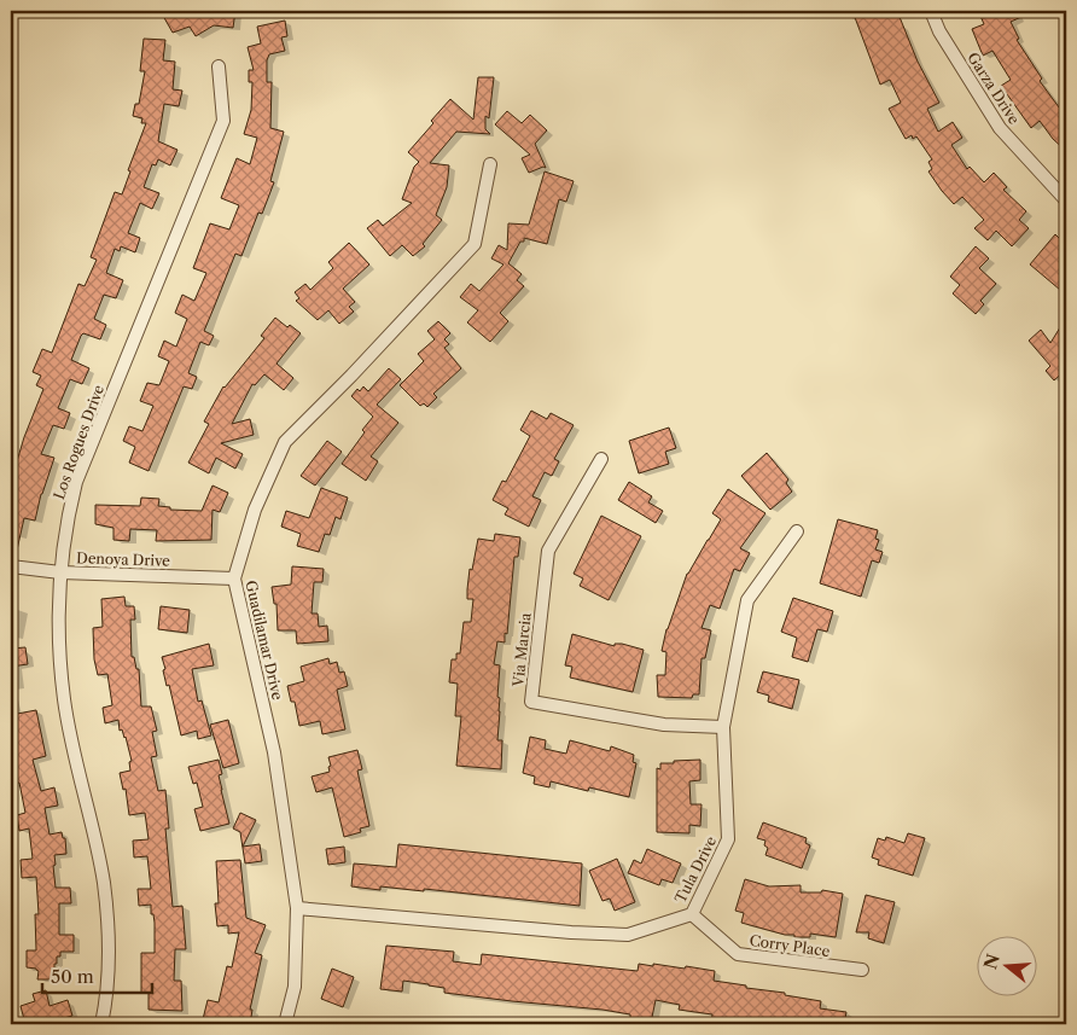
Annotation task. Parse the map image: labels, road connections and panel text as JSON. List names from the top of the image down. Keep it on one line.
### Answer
{"streets":{"street":["Garza Drive","Los Rogues Drive","Denoya Drive","Guadilamar Drive","Via Marcia","Tula Drive","Corry Place"]},"crossings":[["Los Rogues Drive","Denoya Drive"],["Denoya Drive","Guadilamar Drive"],["Guadilamar Drive","Tula Drive"],["Via Marcia","Tula Drive"],["Tula Drive","Corry Place"]],"scale_bar":"50 m","north":"left"}
